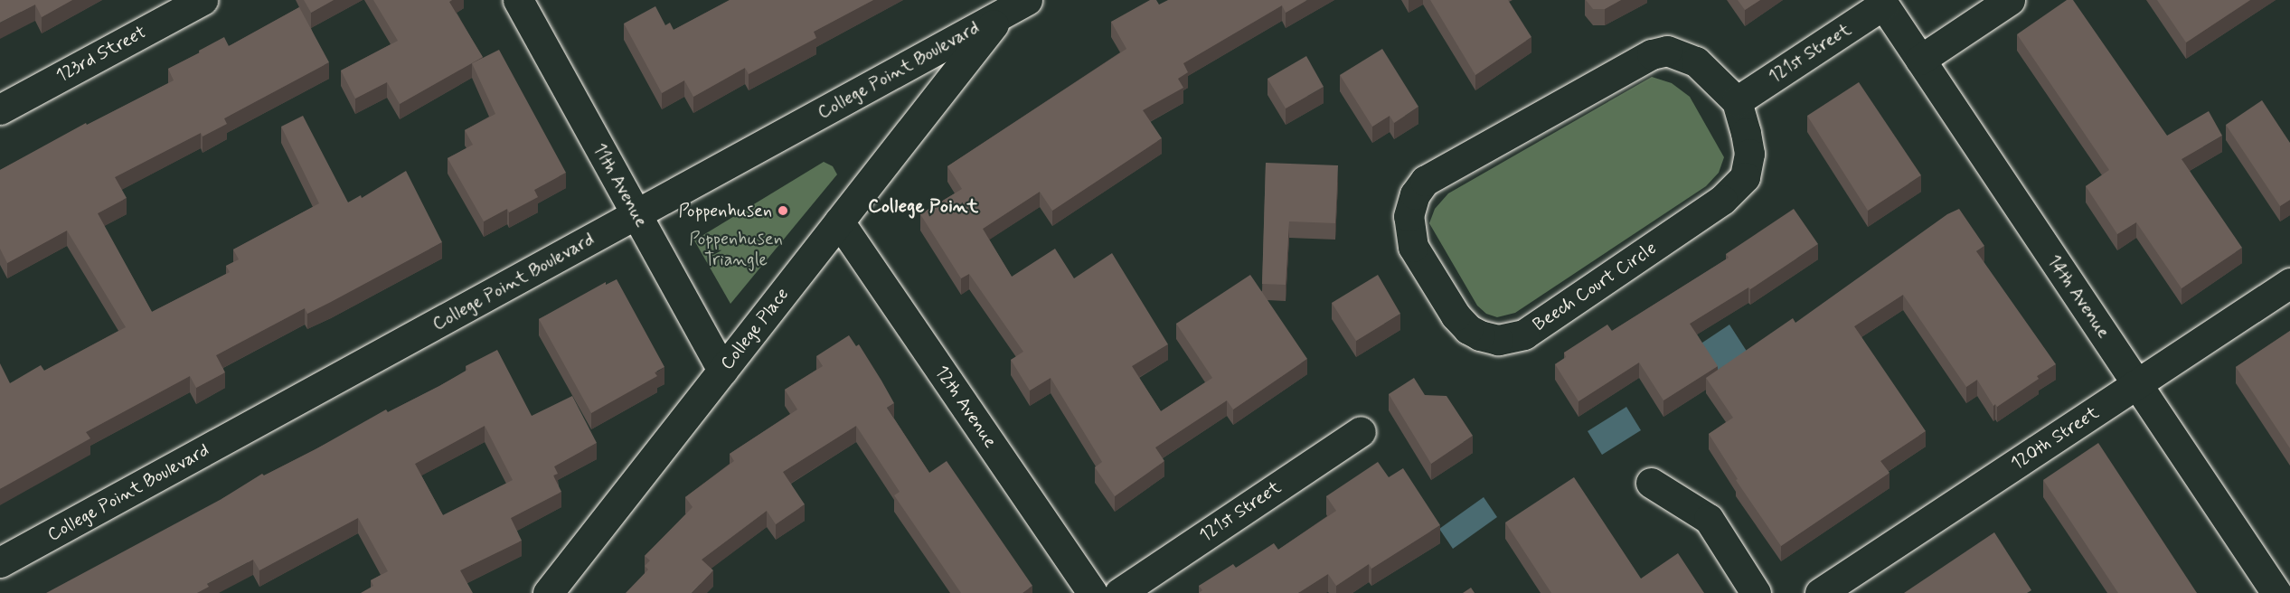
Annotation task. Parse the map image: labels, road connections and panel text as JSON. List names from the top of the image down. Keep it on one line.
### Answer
{"streets":{"street":["121st Street","123rd Street","College Point Boulevard","11th Avenue","Beech Court Circle","14th Avenue","College Place","12th Avenue","120th Street"]},"crossings":[["121st Street","Beech Court Circle"],["121st Street","14th Avenue"],["College Point Boulevard","11th Avenue"],["College Point Boulevard","College Place"],["11th Avenue","College Place"],["14th Avenue","120th Street"],["College Place","12th Avenue"]],"districts":["College Point"],"parks":["Poppenhusen Triangle"],"places":["Poppenhusen"]}
